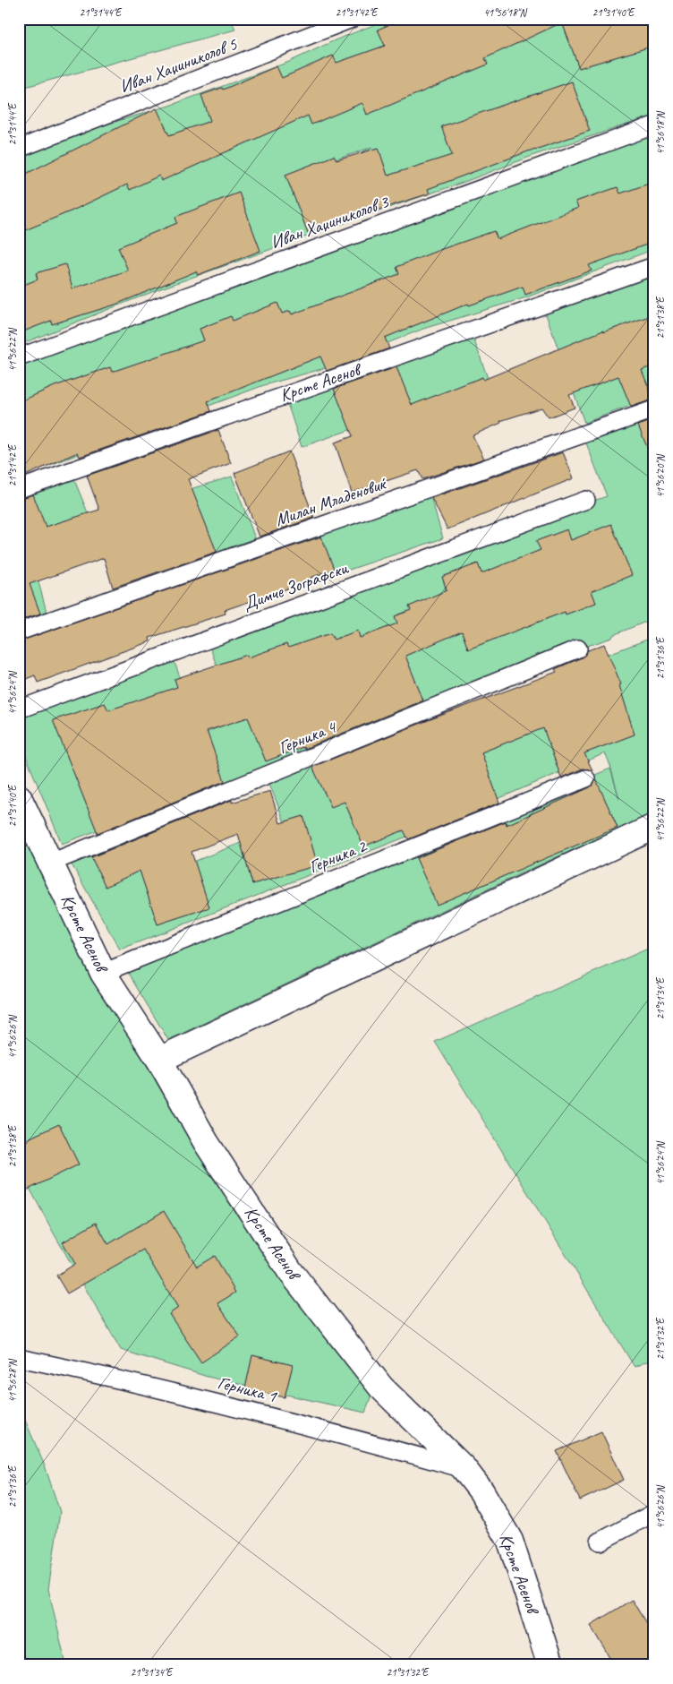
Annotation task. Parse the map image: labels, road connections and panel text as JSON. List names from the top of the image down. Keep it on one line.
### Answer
{"streets":{"street":["Крсте Асенов"],"lane":["Иван Хаџиниколов 5","Иван Хаџиниколов 3","Милан Младеновиќ","Димче Зографски","Герника 4","Герника 2","Герника 1"]},"crossings":[["Крсте Асенов","Герника 4"],["Крсте Асенов","Герника 2"],["Крсте Асенов","Герника 1"]],"coordinates":["21°31'44\"E","21°31'42\"E","41°56'18\"N","21°31'40\"E","21°31'38\"E","41°56'22\"N","41°56'20\"N","21°31'36\"E","41°56'24\"N","21°31'34\"E","41°56'26\"N","21°31'32\"E","41°56'28\"N"]}
